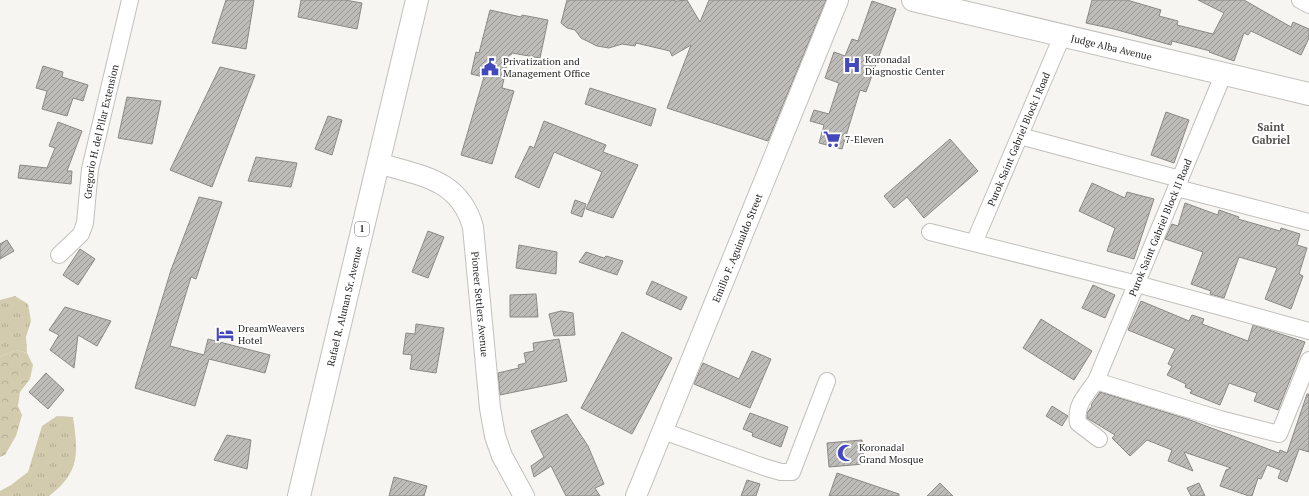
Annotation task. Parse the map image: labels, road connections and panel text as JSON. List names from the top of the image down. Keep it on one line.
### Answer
{"streets":{"main road":["Judge Alba Avenue","1","Rafael R. Alunan Sr. Avenue"],"street":["Gregorio H. del Pilar Extension","Purok Saint Gabriel Block I Road","Purok Saint Gabriel Block II Road","Emilio F. Aguinaldo Street","Pioneer Settlers Avenue"]},"crossings":[["Judge Alba Avenue","Purok Saint Gabriel Block I Road"],["Judge Alba Avenue","Purok Saint Gabriel Block II Road"],["Pioneer Settlers Avenue","Rafael R. Alunan Sr. Avenue"]],"districts":["Saint Gabriel"],"places":{"hospital":["Koronadal Diagnostic Center"],"public building":["Privatization and Management Office"],"supermarket":["7-Eleven"],"hotel":["DreamWeavers Hotel"],"mosque":["Koronadal Grand Mosque"]}}
